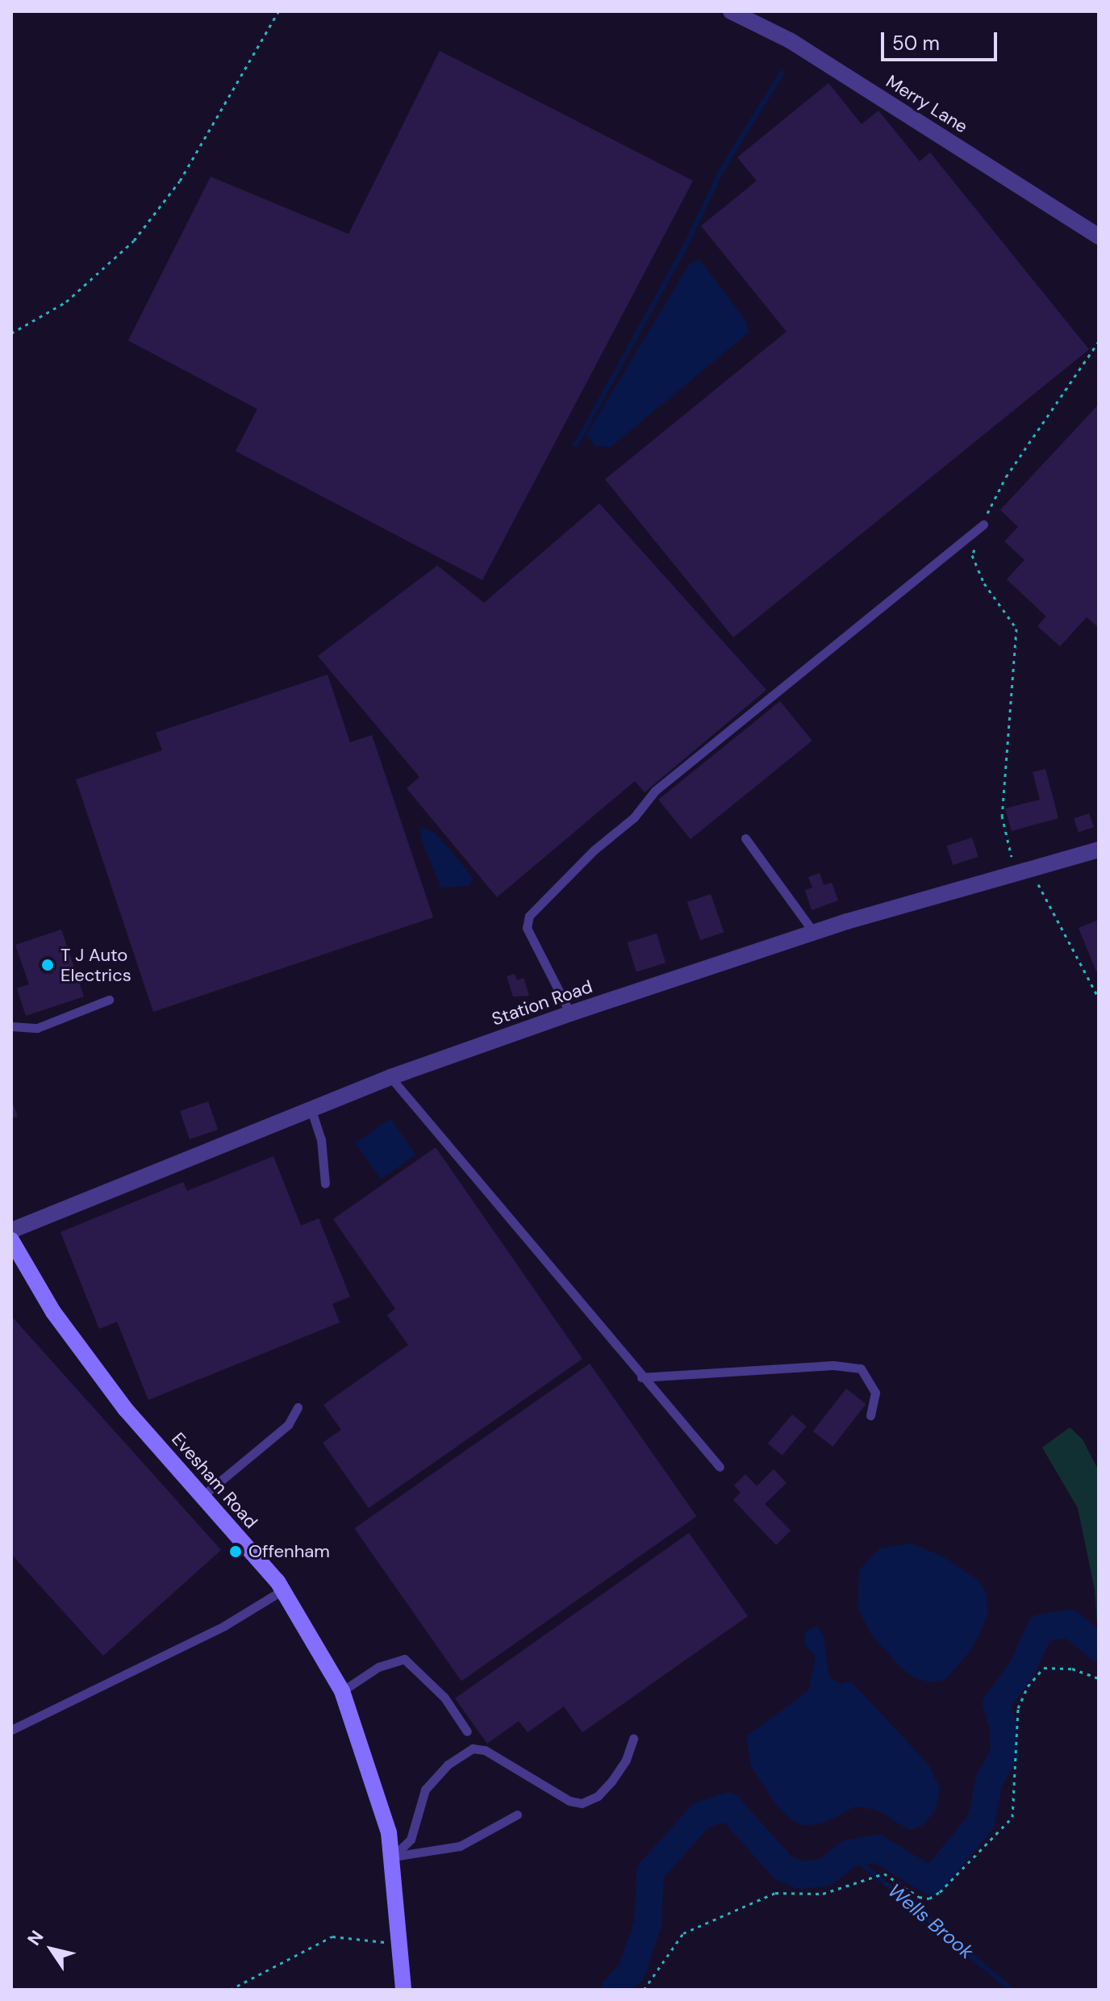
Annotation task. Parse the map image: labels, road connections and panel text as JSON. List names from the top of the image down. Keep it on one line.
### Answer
{"streets":{"main road":["Evesham Road"],"street":["Merry Lane","Station Road"]},"water":["Wells Brook"],"places":["T J Auto Electrics","Offenham"],"scale_bar":"50 m","north":"top left"}
